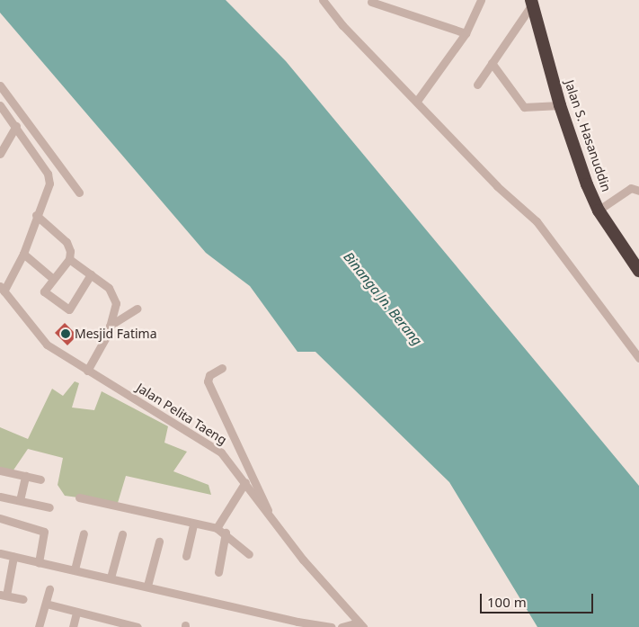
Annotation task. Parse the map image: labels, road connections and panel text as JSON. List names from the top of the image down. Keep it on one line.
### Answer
{"streets":{"highway":["Jalan S. Hasanuddin"],"street":["Jalan Pelita Taeng"]},"water":["Binanga Jn. Berang"],"places":["Mesjid Fatima"],"scale_bar":"100 m"}
